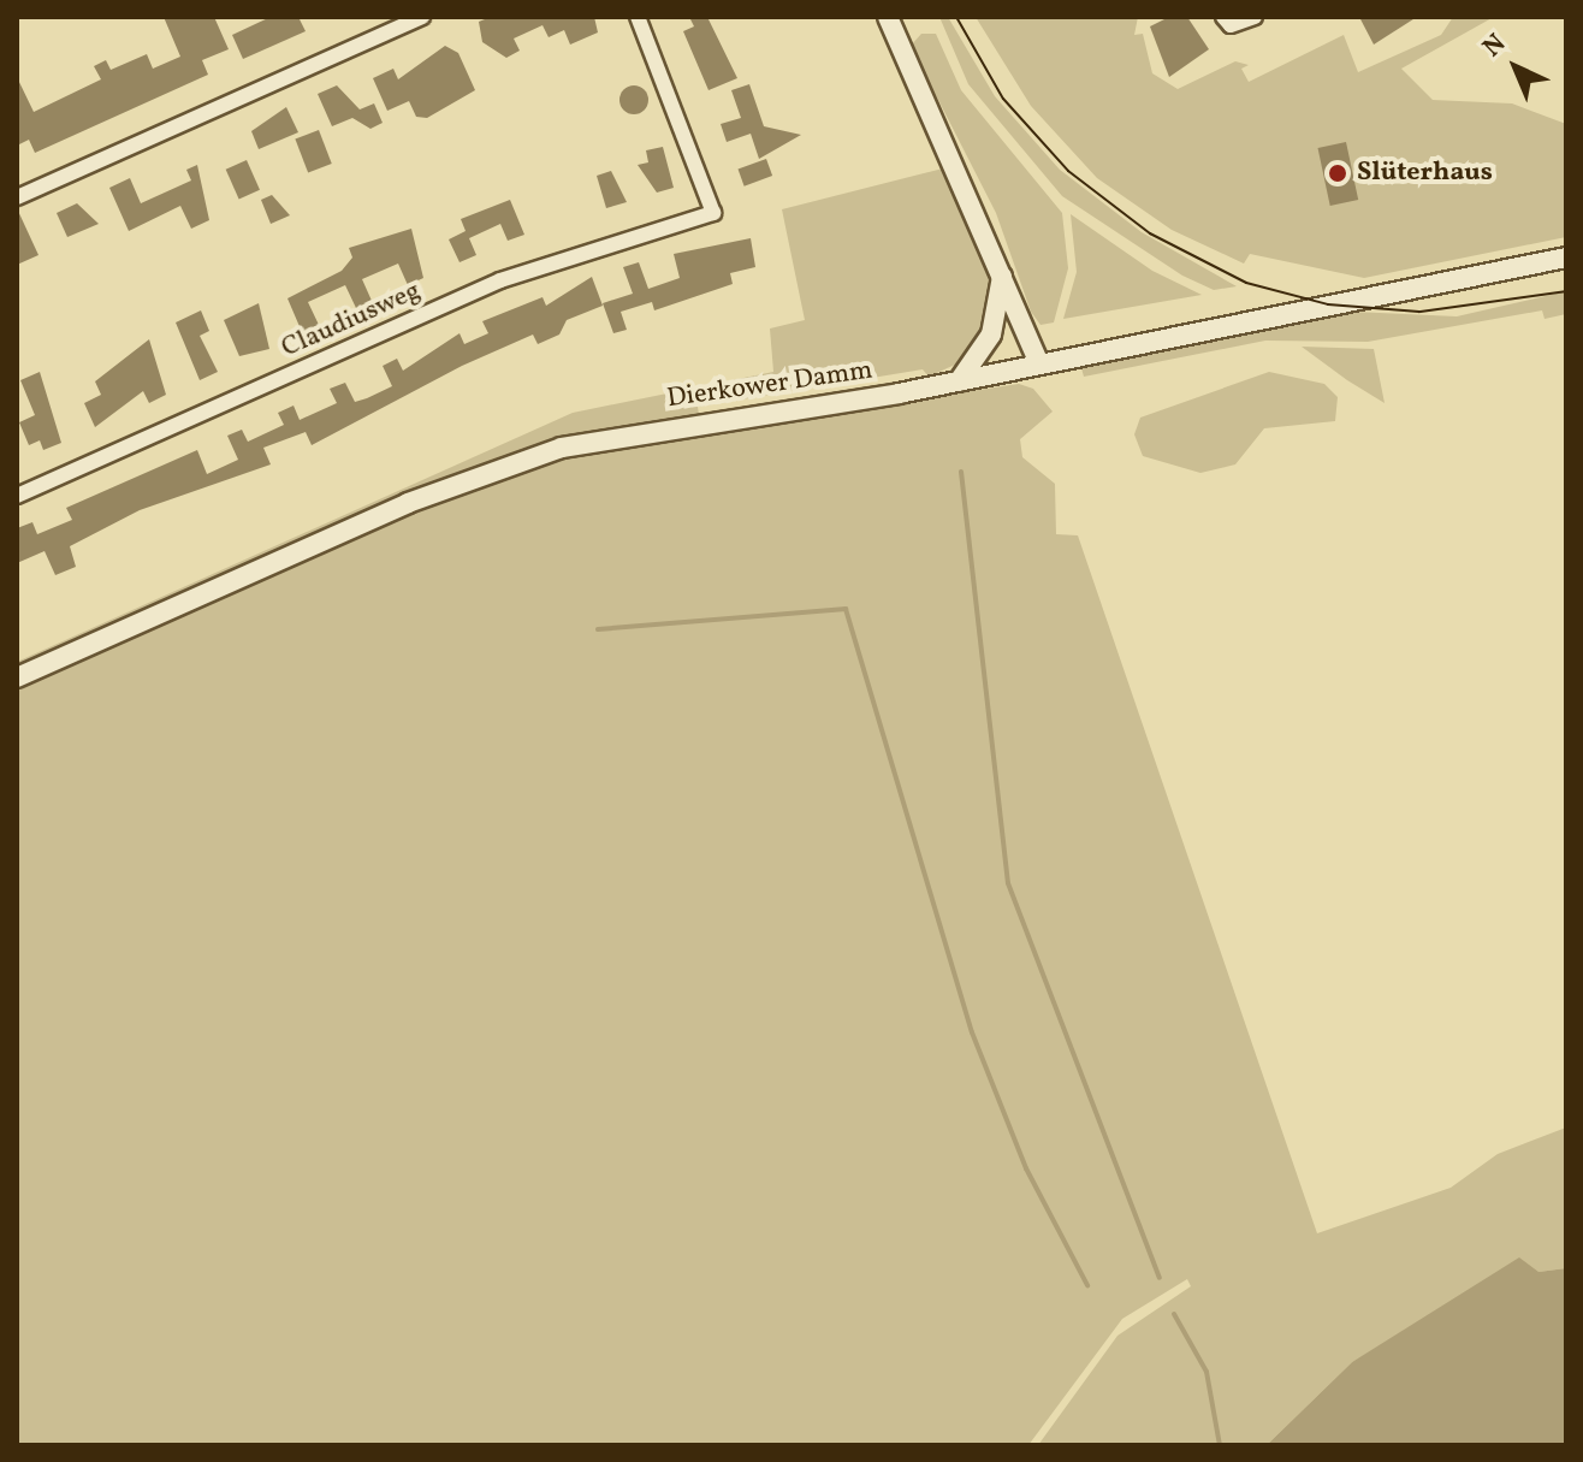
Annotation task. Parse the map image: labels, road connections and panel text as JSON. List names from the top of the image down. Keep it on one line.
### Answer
{"streets":{"street":["Claudiusweg","Dierkower Damm"]},"places":["Slüterhaus"],"north":"top left"}
